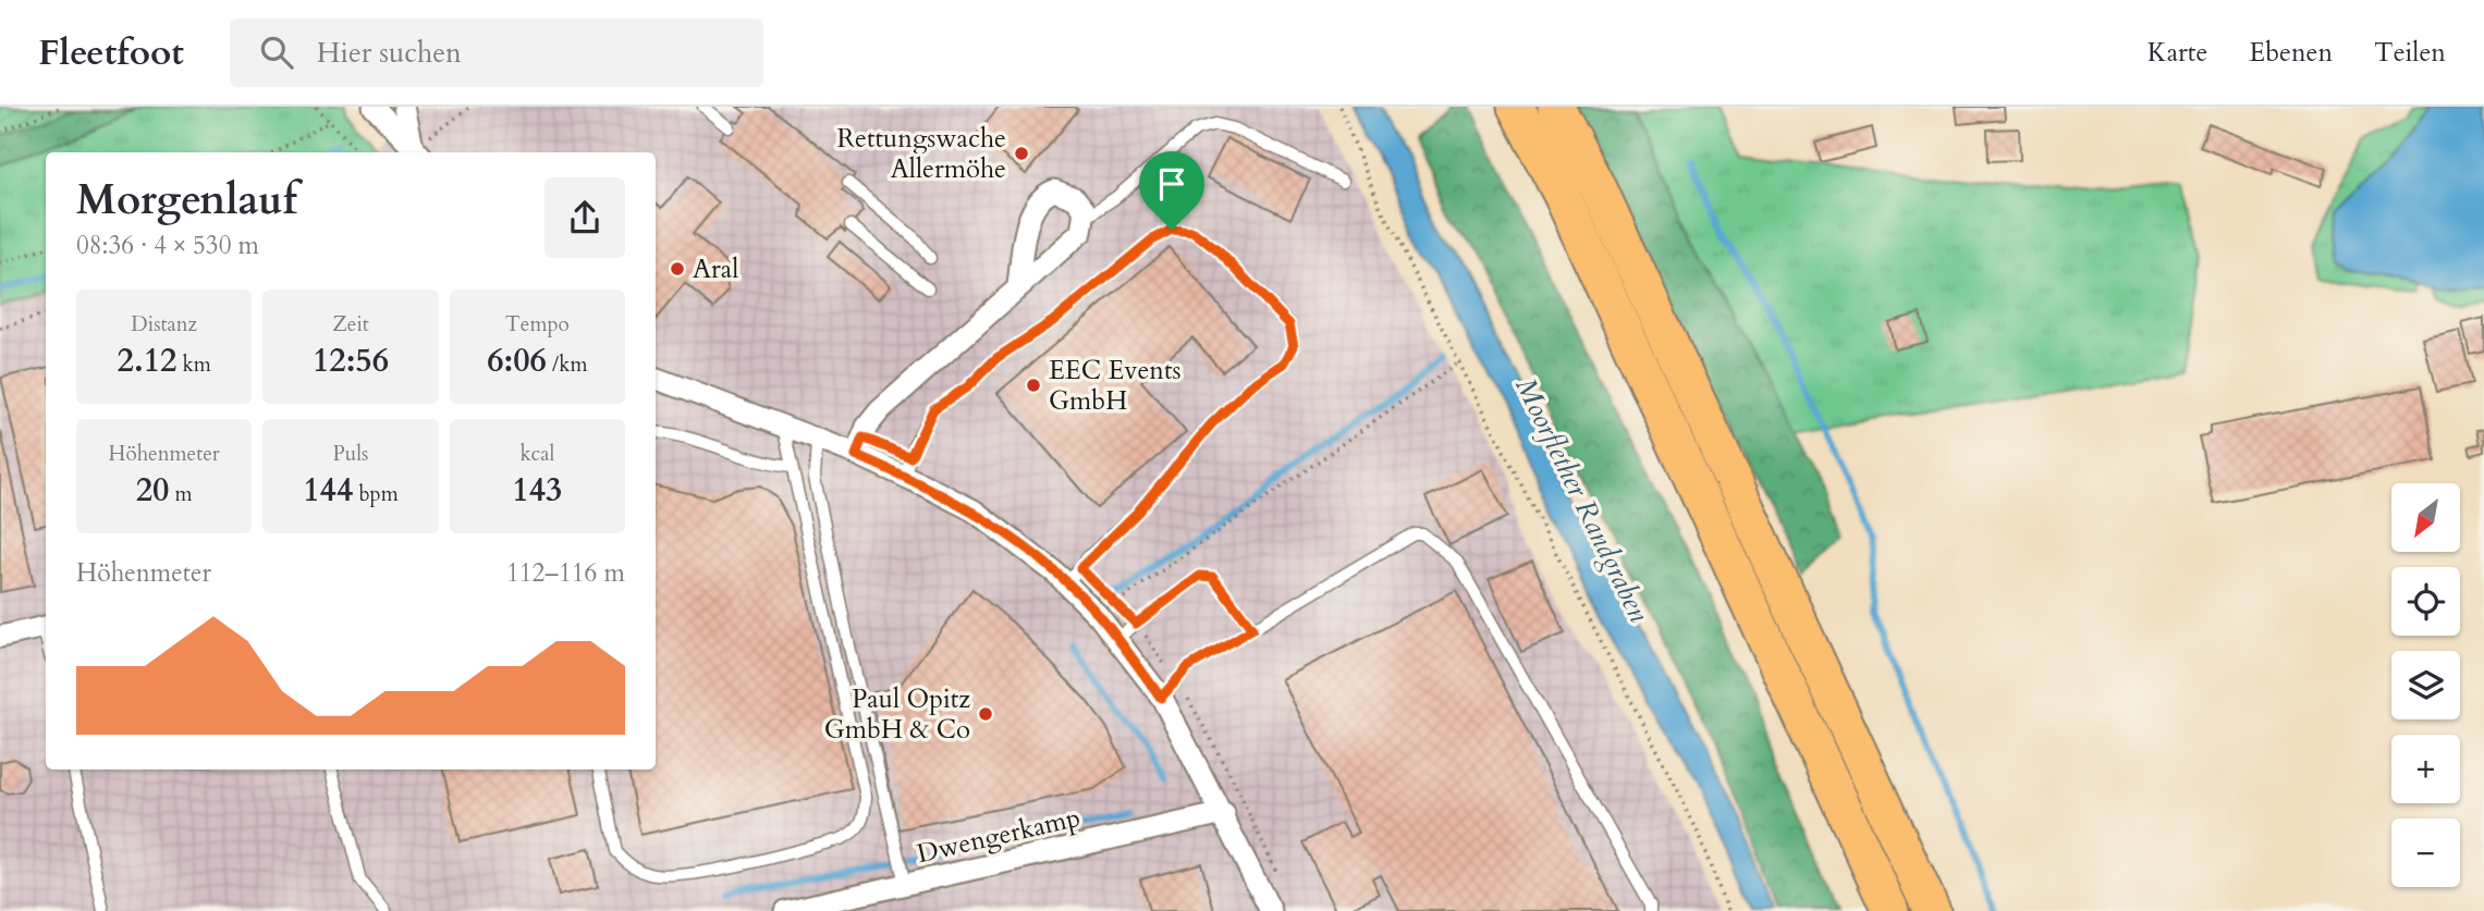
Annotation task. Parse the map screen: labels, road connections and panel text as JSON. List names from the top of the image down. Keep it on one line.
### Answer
{"streets":{"street":["Dwengerkamp"]},"water":["Moorflether Randgraben"],"places":["Rettungswache Allermöhe","Aral","EEC Events GmbH","Paul Opitz GmbH & Co"],"north":"bottom left","page":{"header":"Fleetfoot","search":"Hier suchen","nav":["Karte","Ebenen","Teilen"],"heading":["Morgenlauf","08:36 · 4 × 530 m"],"stats":[["Distanz","2.12 km"],["Zeit","12:56"],["Tempo","6:06 /km"],["Höhenmeter","20 m"],["Puls","144 bpm"],["kcal","143"]],"map_buttons":["+","−"],"chart":["Höhenmeter","112–116 m"]}}
